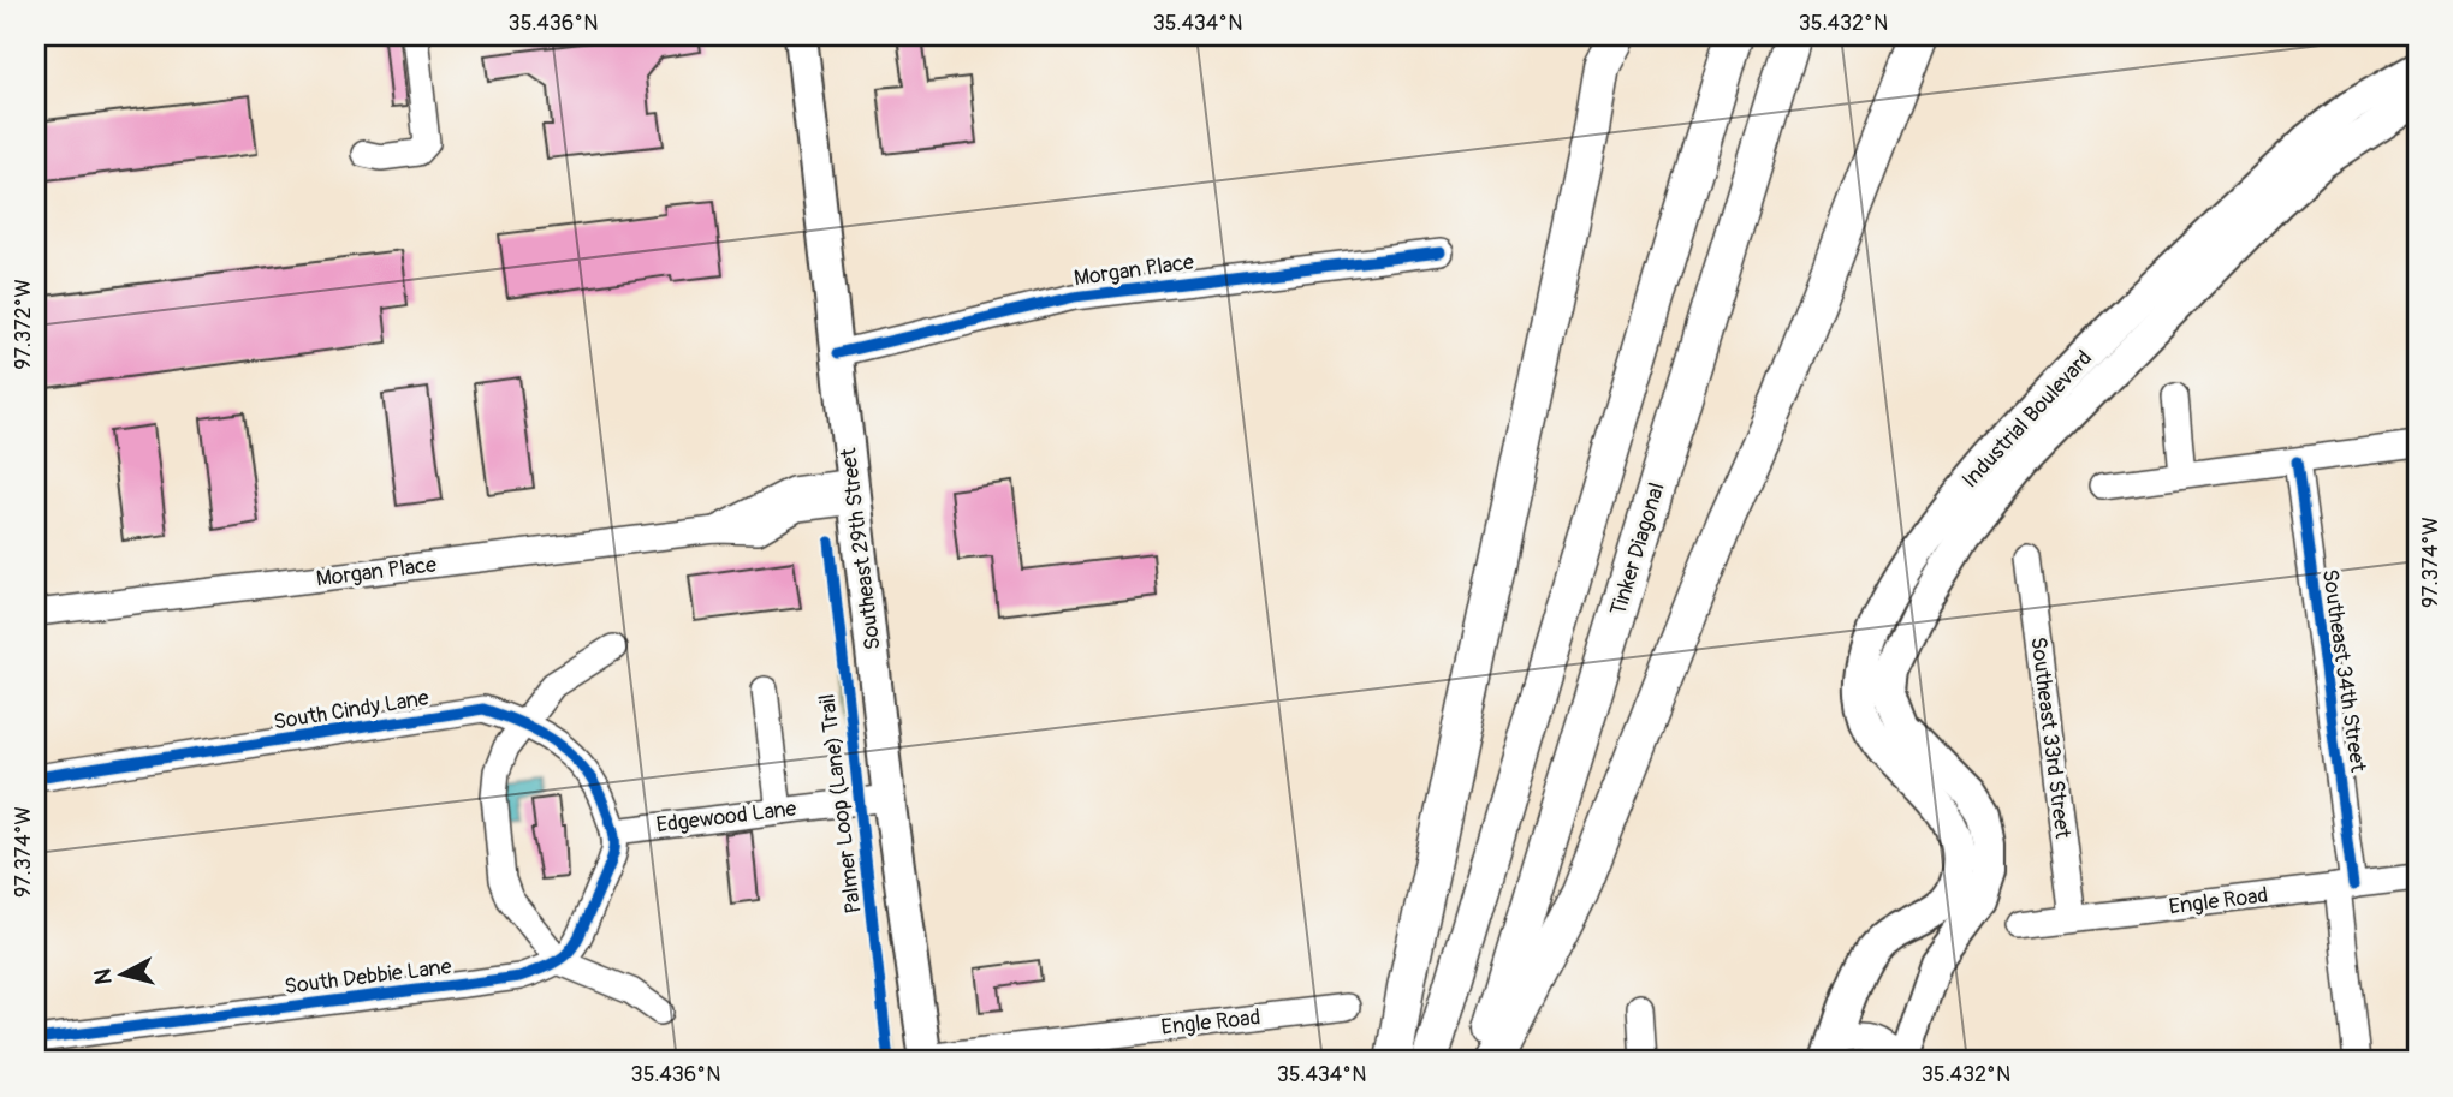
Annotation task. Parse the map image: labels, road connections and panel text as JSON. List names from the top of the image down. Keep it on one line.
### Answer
{"streets":{"highway":["Tinker Diagonal"],"main road":["Industrial Boulevard","Southeast 29th Street"],"street":["Morgan Place","Southeast 34th Street","South Cindy Lane","Southeast 33rd Street","Edgewood Lane","Engle Road","South Debbie Lane"],"cycle path":["Palmer Loop (Lane) Trail"]},"crossings":[["Morgan Place","Southeast 29th Street"],["Southeast 29th Street","Edgewood Lane"],["Southeast 29th Street","Engle Road"],["Southeast 34th Street","Engle Road"],["South Cindy Lane","Edgewood Lane"],["Southeast 33rd Street","Engle Road"]],"north":"left","coordinates":["35.436°N","35.434°N","35.432°N","97.372°W","97.374°W"]}
